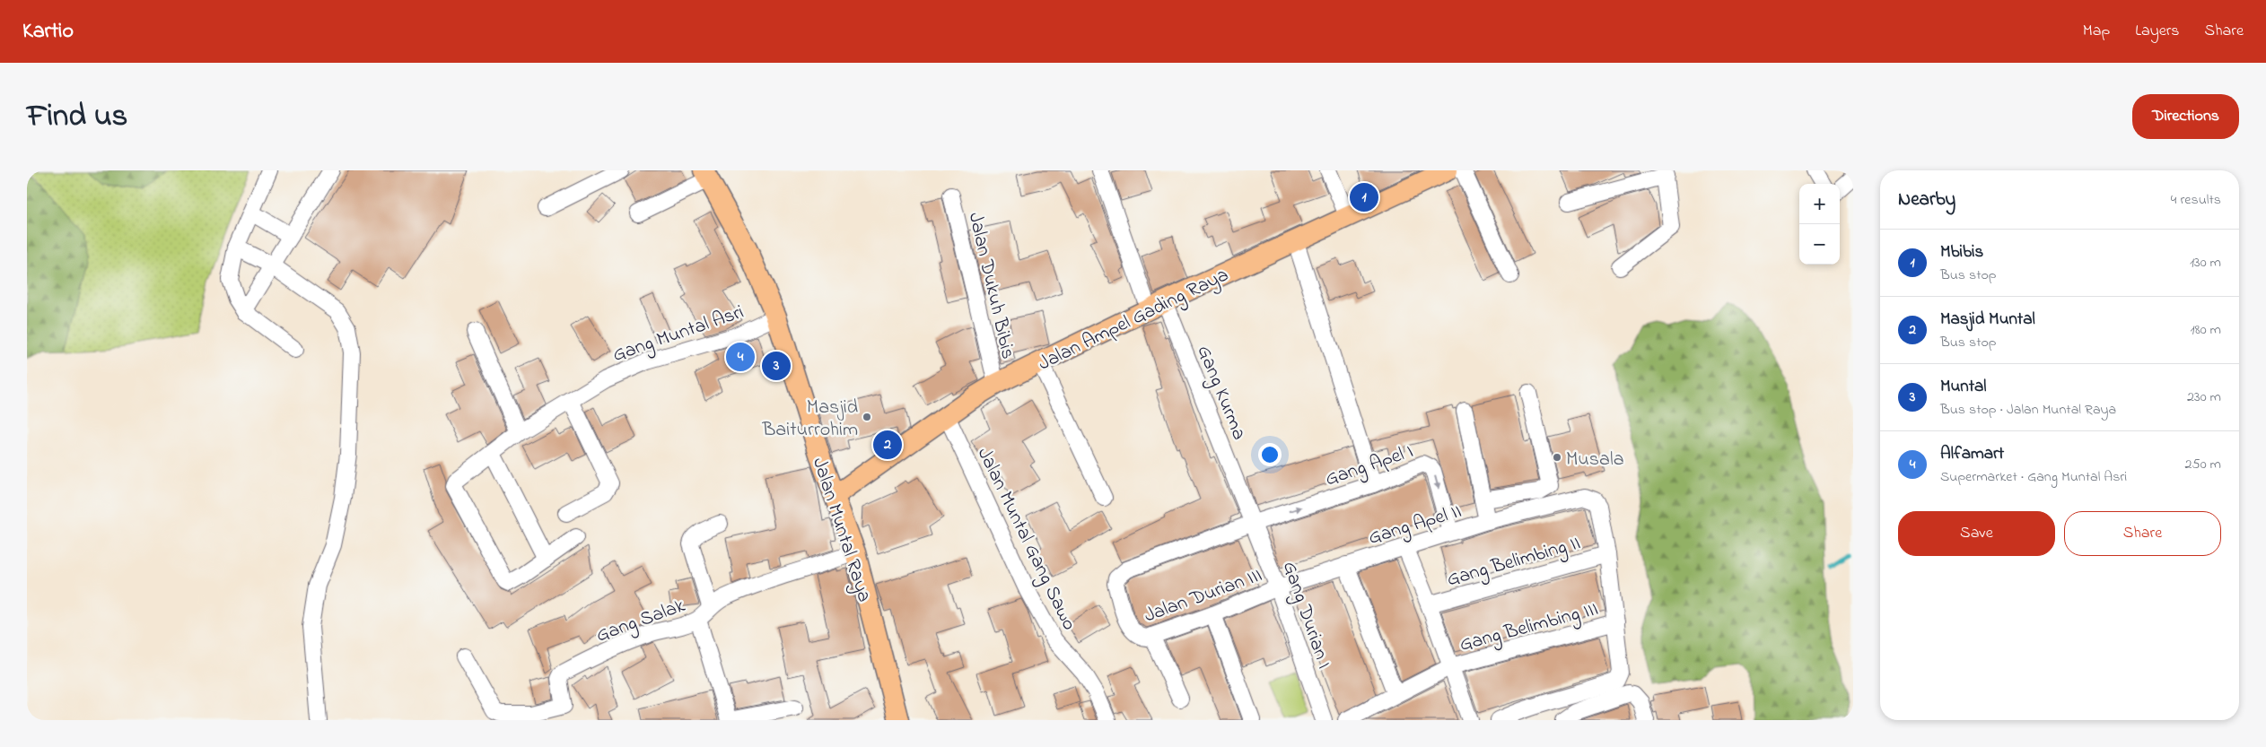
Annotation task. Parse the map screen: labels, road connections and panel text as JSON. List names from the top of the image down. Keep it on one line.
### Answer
{"streets":{"main road":["Jalan Ampel Gading Raya","Jalan Muntal Raya"],"street":["Jalan Dukuh Bibis","Gang Muntal Asri","Gang Kurma","Gang Apel I","Gang Apel II","Jalan Muntal Gang Sawo","Gang Belimbing II","Jalan Durian III","Gang Durian I","Gang Salak","Gang Belimbing III"]},"crossings":[["Jalan Dukuh Bibis","Jalan Ampel Gading Raya"],["Jalan Ampel Gading Raya","Gang Kurma"],["Jalan Ampel Gading Raya","Jalan Muntal Raya"],["Jalan Ampel Gading Raya","Jalan Muntal Gang Sawo"],["Gang Muntal Asri","Jalan Muntal Raya"],["Gang Kurma","Gang Apel I"],["Gang Kurma","Gang Durian I"],["Gang Apel I","Gang Apel II"],["Gang Apel I","Jalan Durian III"],["Gang Apel I","Gang Durian I"],["Gang Apel II","Jalan Durian III"],["Gang Apel II","Gang Durian I"],["Jalan Muntal Raya","Gang Salak"],["Jalan Durian III","Gang Durian I"]],"places":["Masjid Baiturrohim","Musala"],"page":{"header":"Kartio","nav":["Map","Layers","Share"],"title":"Find us","buttons":["Directions",["Save","Share"]],"heading":["Nearby","4 results"],"pins":["1","4","3","2"],"map_buttons":["+","−"],"list":[{"mark":"1","name":"Mbibis","note":"Bus stop","value":"130 m"},{"mark":"2","name":"Masjid Muntal","note":"Bus stop","value":"180 m"},{"mark":"3","name":"Muntal","note":"Bus stop · Jalan Muntal Raya","value":"230 m"},{"mark":"4","name":"Alfamart","note":"Supermarket · Gang Muntal Asri","value":"250 m"}]}}
